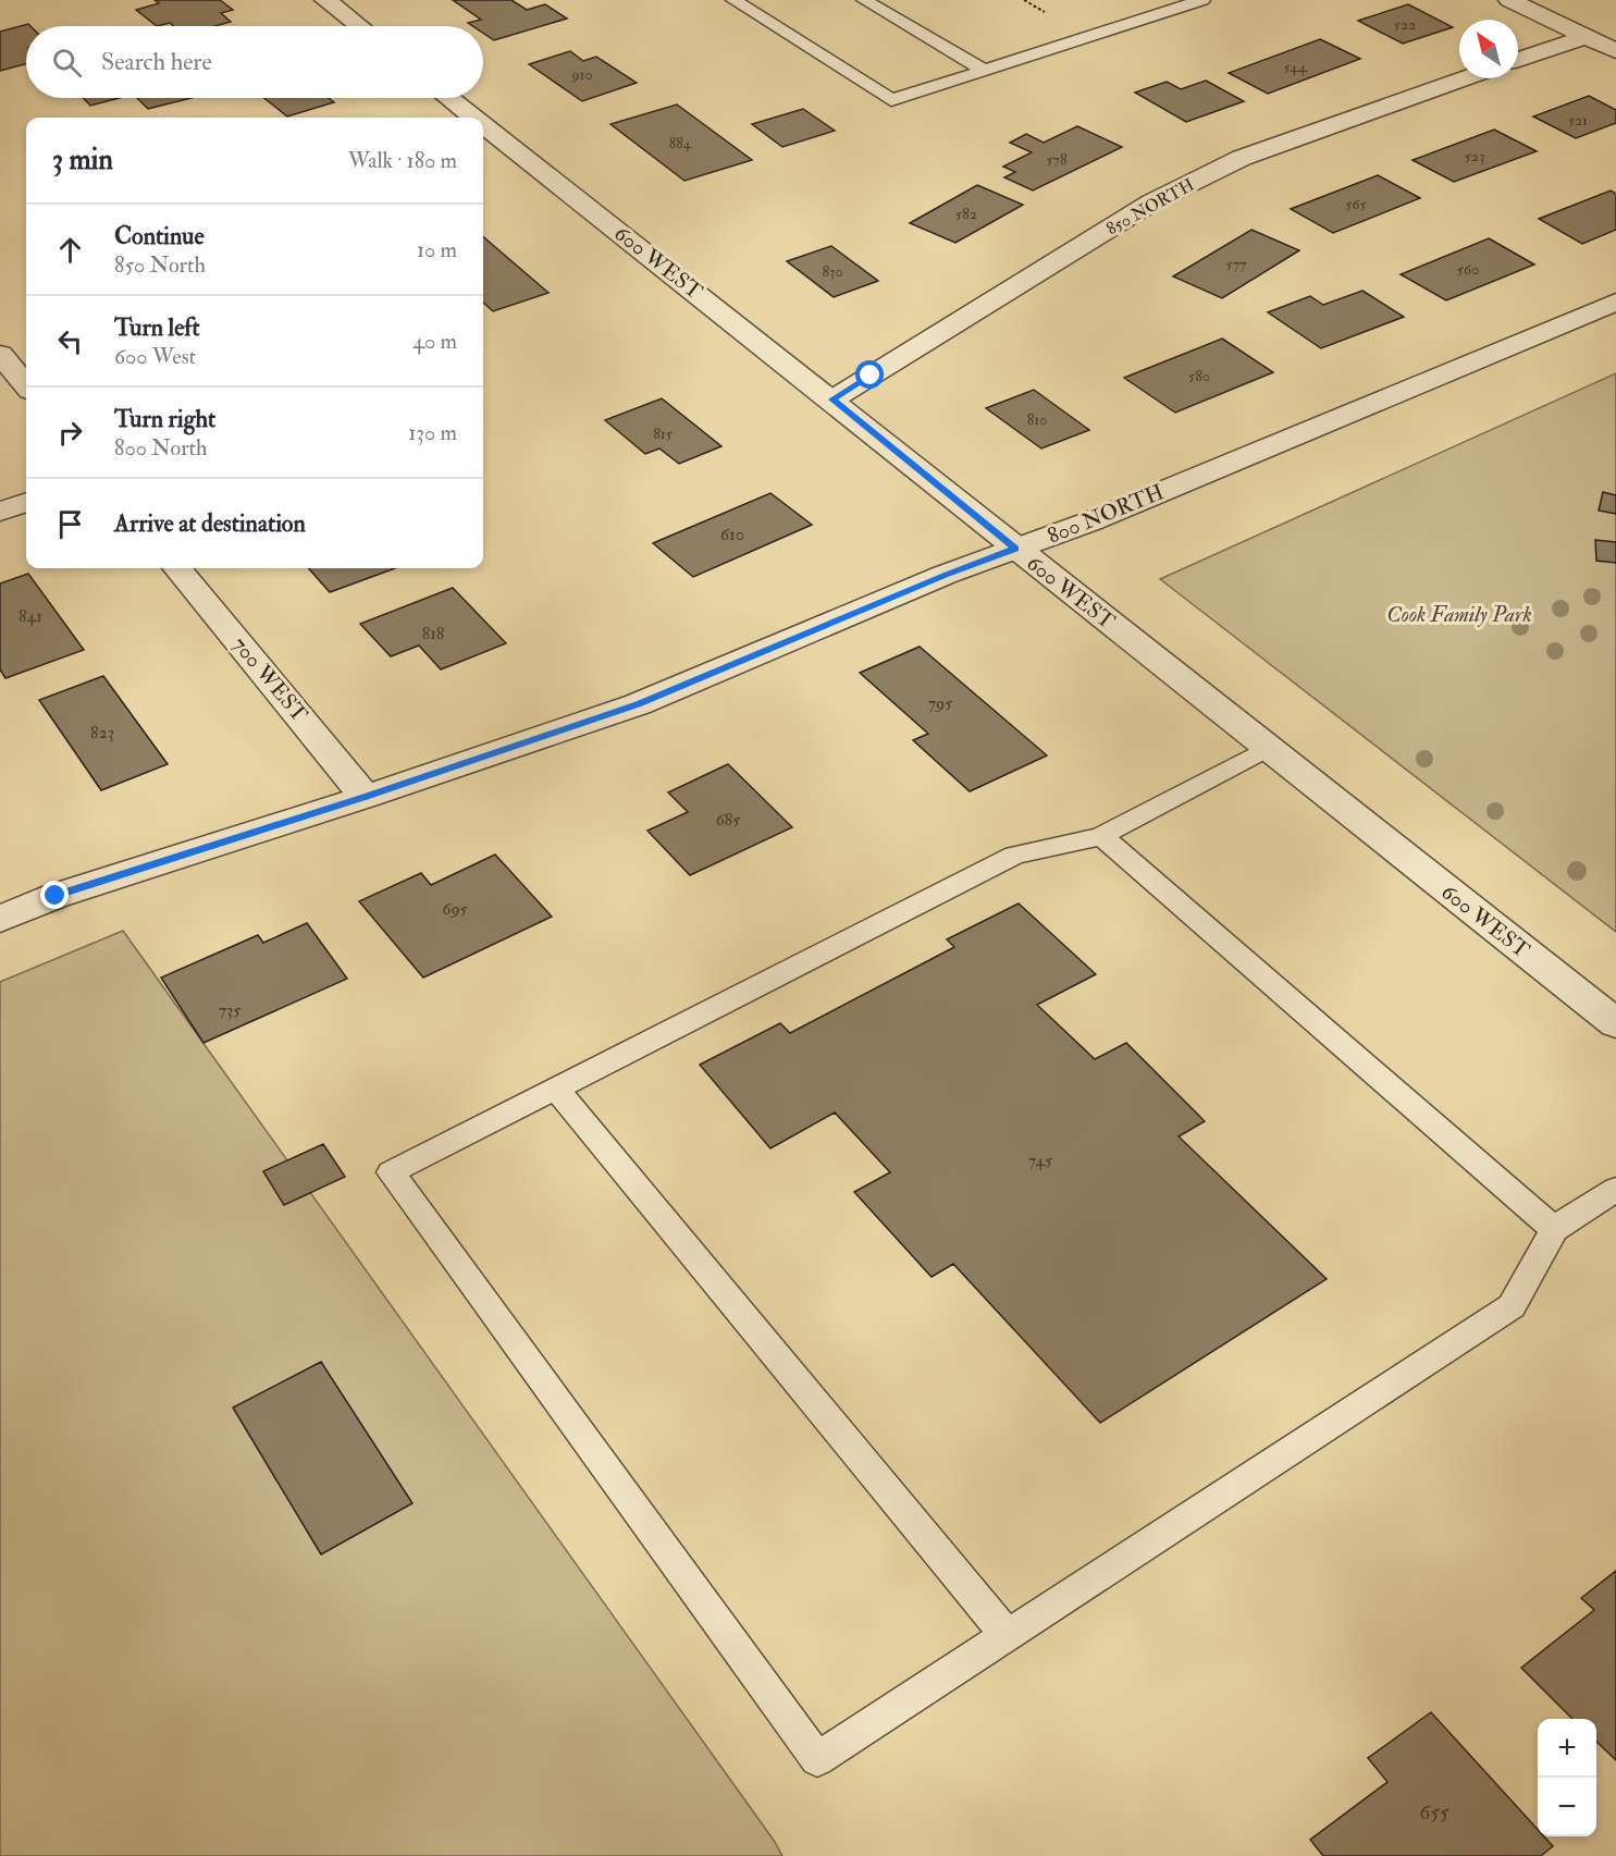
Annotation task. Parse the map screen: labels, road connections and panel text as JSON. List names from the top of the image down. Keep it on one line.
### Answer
{"streets":{"street":["850 NORTH","600 WEST","800 NORTH","700 WEST"]},"crossings":[["850 NORTH","600 WEST"],["600 WEST","800 NORTH"],["800 NORTH","700 WEST"]],"parks":["Cook Family Park"],"house_numbers":["522","544","910","521","884","523","578","565","582","577","560","830","580","810","815","610","841","818","795","823","685","695","735","745","655"],"north":"top left","page":{"search":"Search here","heading":["3 min","Walk · 180 m"],"list":[["Continue","850 North","10 m"],["Turn left","600 West","40 m"],["Turn right","800 North","130 m"],"Arrive at destination"],"map_buttons":["+","−"]}}
